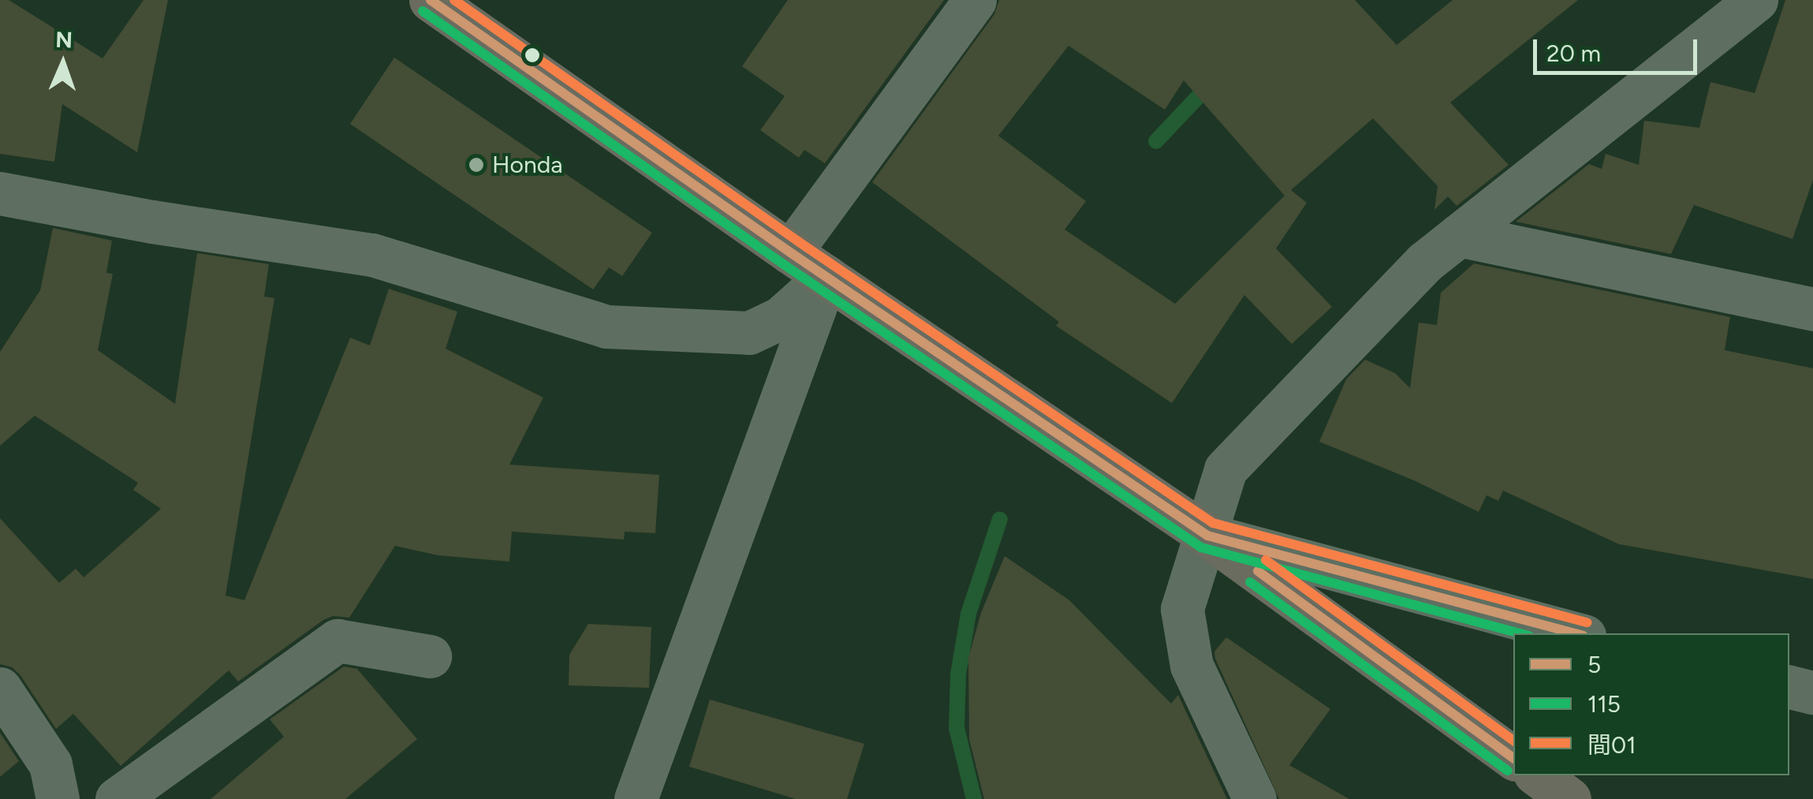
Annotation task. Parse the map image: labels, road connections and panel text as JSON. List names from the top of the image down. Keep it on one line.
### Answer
{"places":["Honda"],"lines":["transit line 5","transit line 間01","transit line 115"],"legend":["5","115","間01"],"scale_bar":"20 m","north":"top"}
